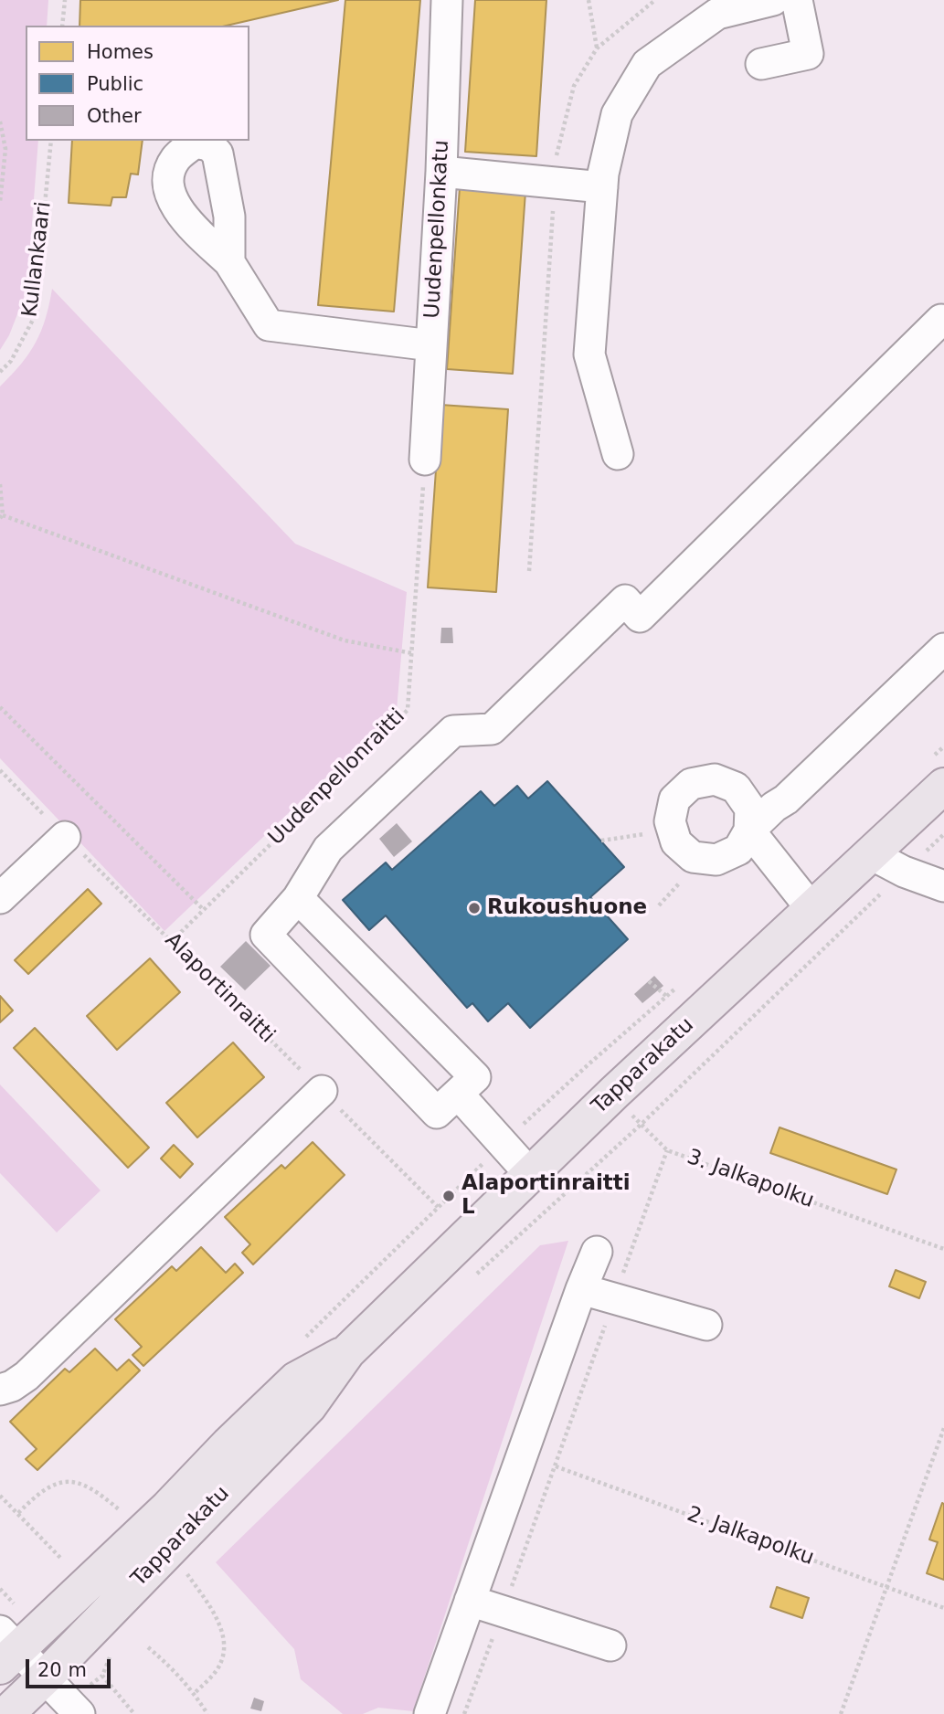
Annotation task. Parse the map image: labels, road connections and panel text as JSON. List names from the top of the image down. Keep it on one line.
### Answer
{"streets":{"main road":["Tapparakatu"],"street":["Uudenpellonkatu"],"path":["Kullankaari","Uudenpellonraitti","Alaportinraitti","3. Jalkapolku","2. Jalkapolku"]},"crossings":[["Uudenpellonkatu","Uudenpellonraitti"],["Uudenpellonraitti","Alaportinraitti"],["Tapparakatu","3. Jalkapolku"]],"places":["Rukoushuone","Alaportinraitti L"],"legend":["Homes","Public","Other"],"scale_bar":"20 m"}
